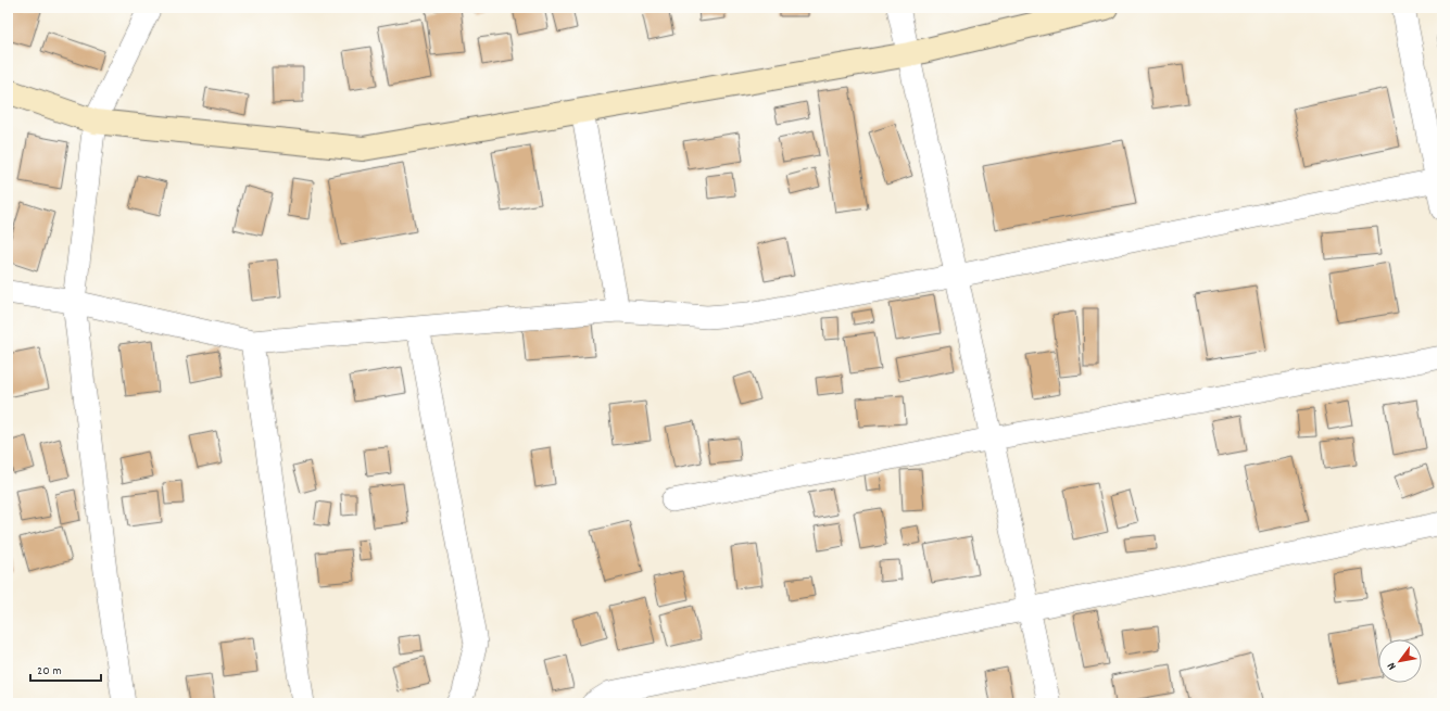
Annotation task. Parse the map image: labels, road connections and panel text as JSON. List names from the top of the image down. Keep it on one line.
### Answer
{"scale_bar":"20 m","north":"bottom left"}
